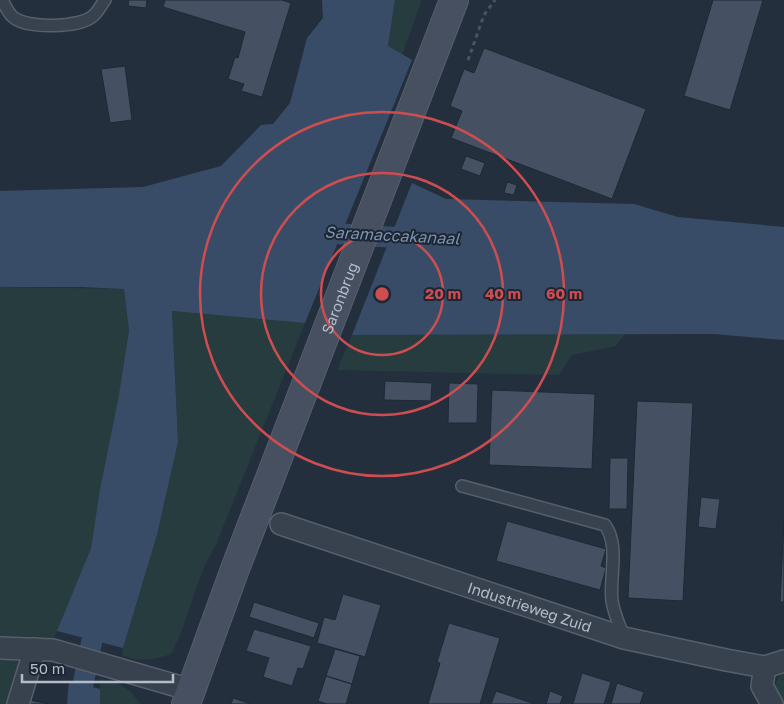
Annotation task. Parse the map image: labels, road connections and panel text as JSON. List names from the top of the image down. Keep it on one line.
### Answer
{"streets":{"main road":["Saronbrug"],"street":["Industrieweg Zuid"]},"water":["Saramaccakanaal"],"scale_bar":"50 m","rings":["20 m","40 m","60 m"]}
